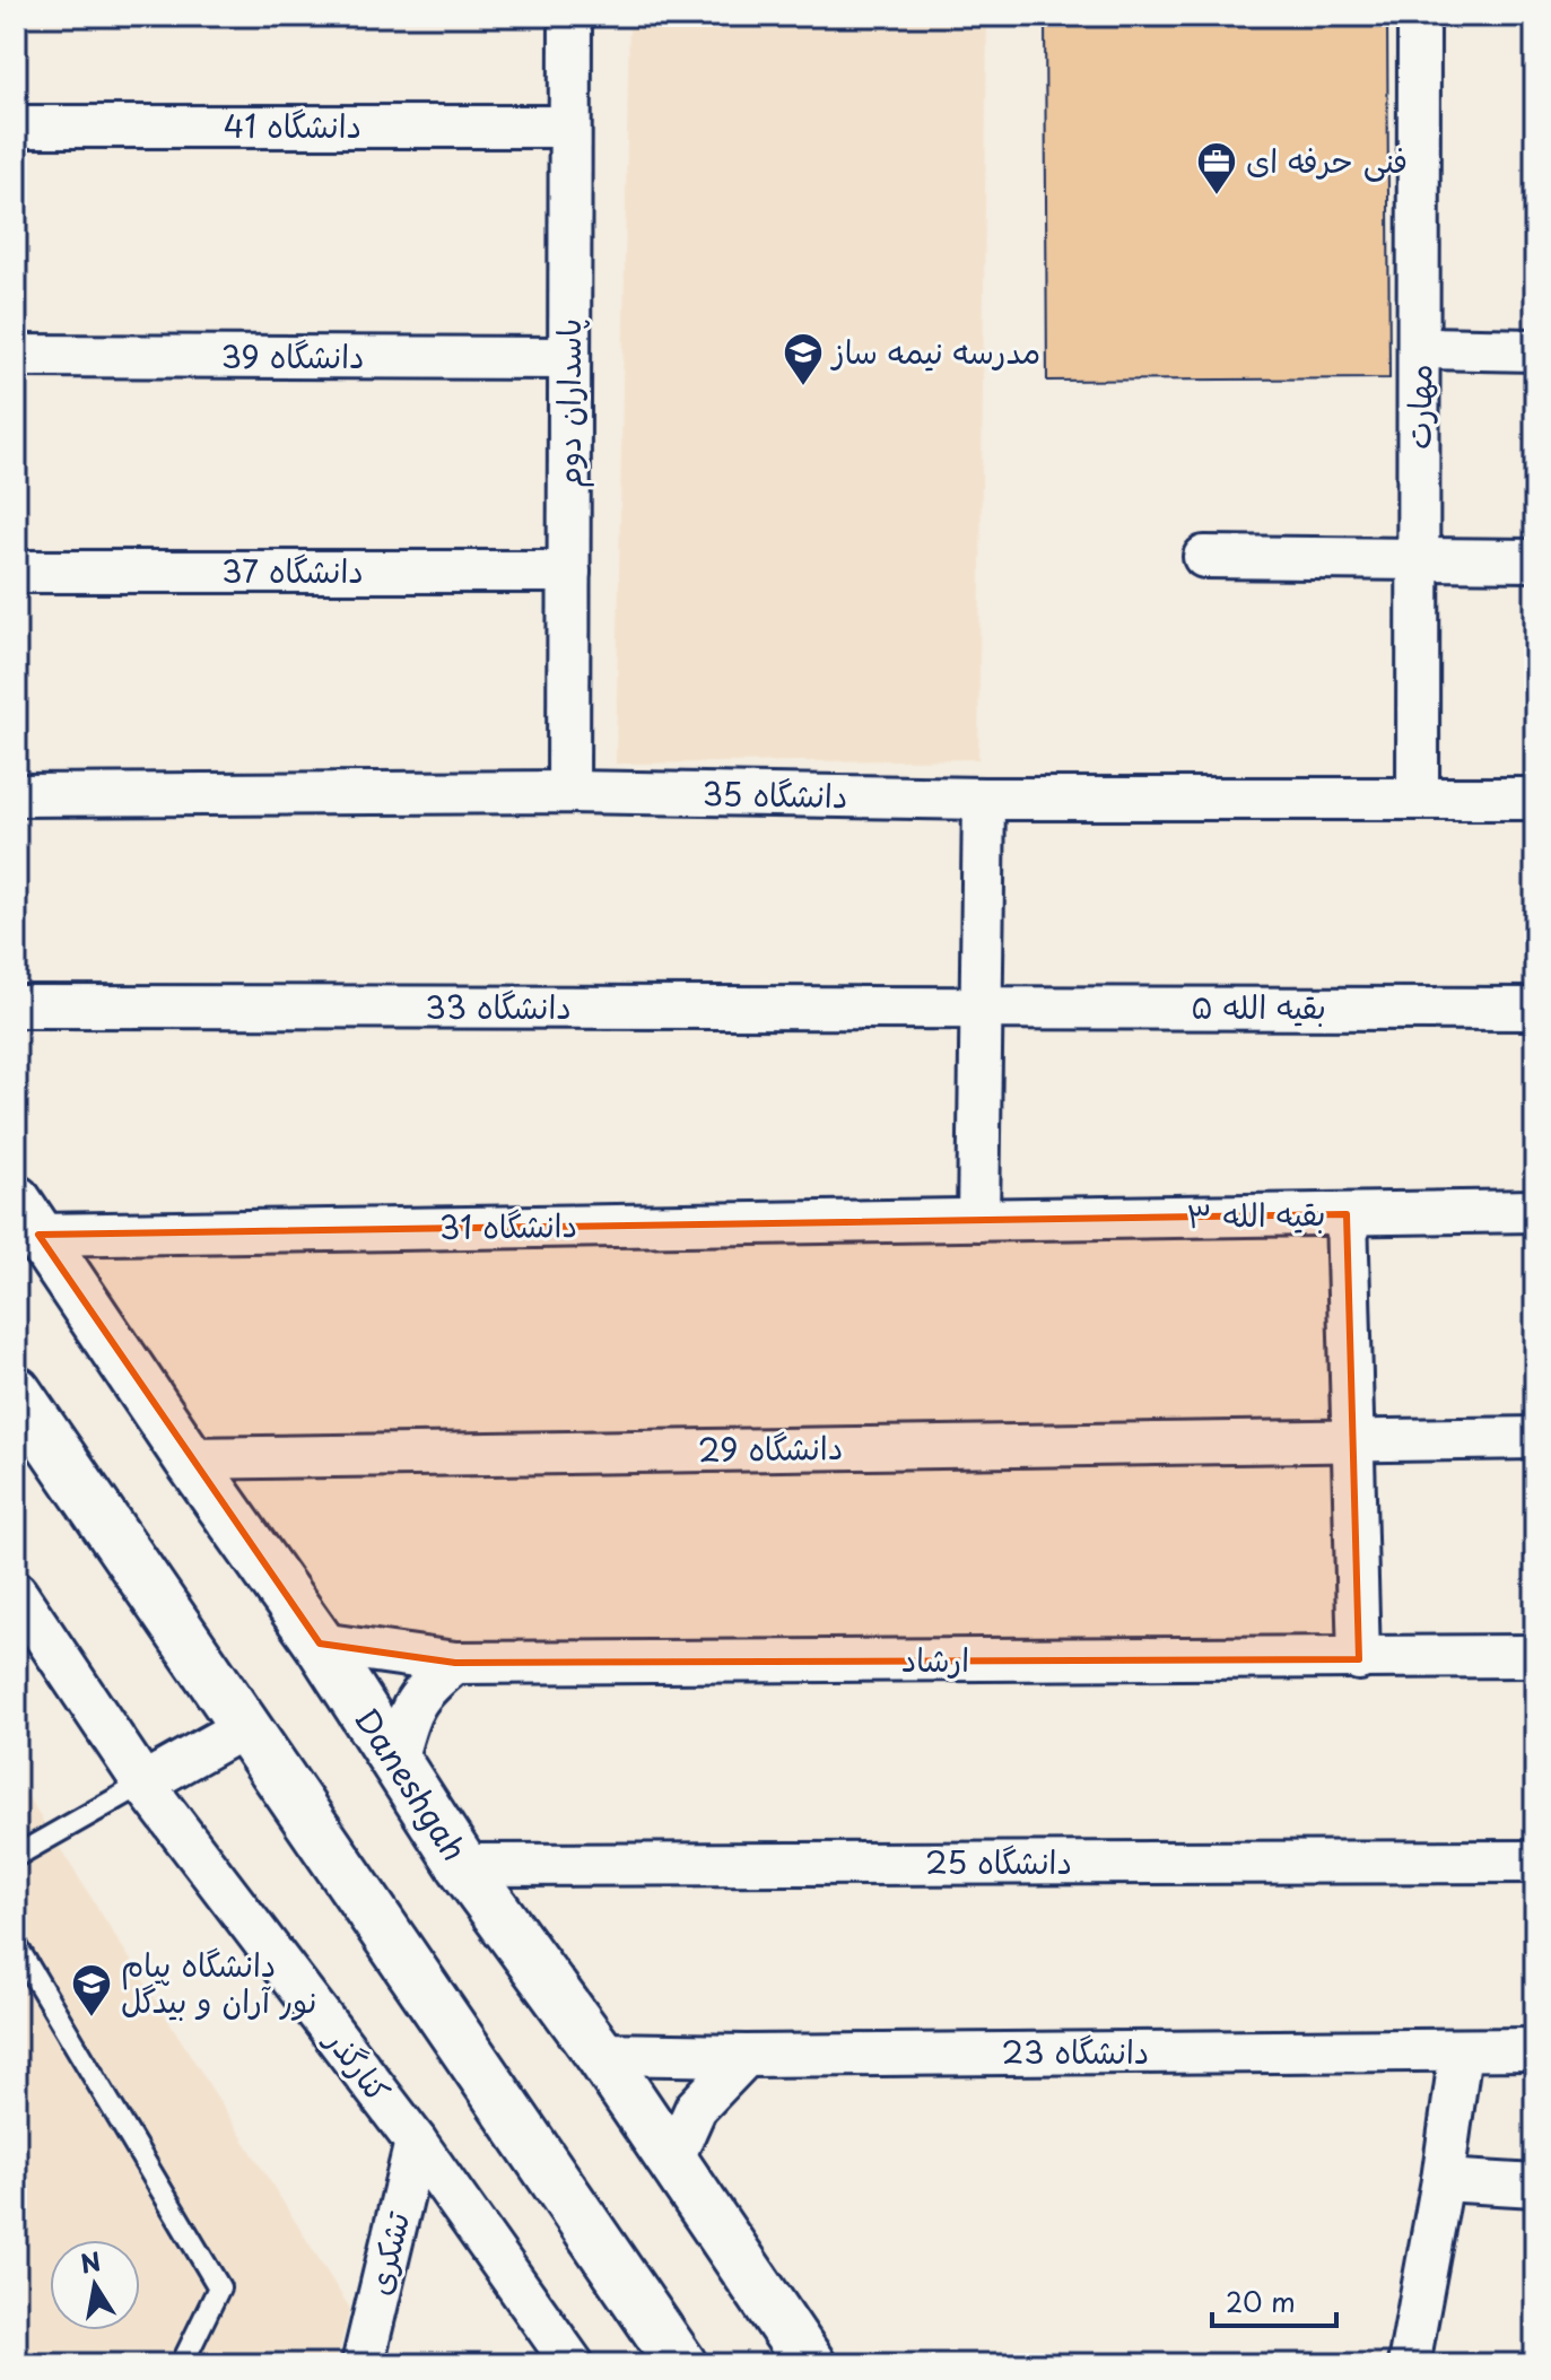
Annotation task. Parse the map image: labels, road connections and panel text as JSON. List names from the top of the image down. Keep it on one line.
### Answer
{"streets":{"main road":["Daneshgah"],"street":["دانشگاه 41","دانشگاه 39","پاسداران دوم","مهارت","دانشگاه 37","دانشگاه 35","دانشگاه 33","بقیه الله ۵","بقیه الله ۳","دانشگاه 31","دانشگاه 29","ارشاد","دانشگاه 25","دانشگاه 23","کنارگذر","تشکری"]},"crossings":[["دانشگاه 41","پاسداران دوم"],["دانشگاه 39","پاسداران دوم"],["پاسداران دوم","دانشگاه 37"],["پاسداران دوم","دانشگاه 35"],["مهارت","دانشگاه 35"],["دانشگاه 33","بقیه الله ۵"],["بقیه الله ۳","دانشگاه 31"],["دانشگاه 31","Daneshgah"],["دانشگاه 29","Daneshgah"],["ارشاد","Daneshgah"],["Daneshgah","دانشگاه 25"],["Daneshgah","دانشگاه 23"],["کنارگذر","تشکری"]],"places":{"office":["فنی حرفه ای"],"school or university":["مدرسه نیمه ساز","دانشگاه پیام نور آران و بیدگل"]},"scale_bar":"20 m","north":"top"}
